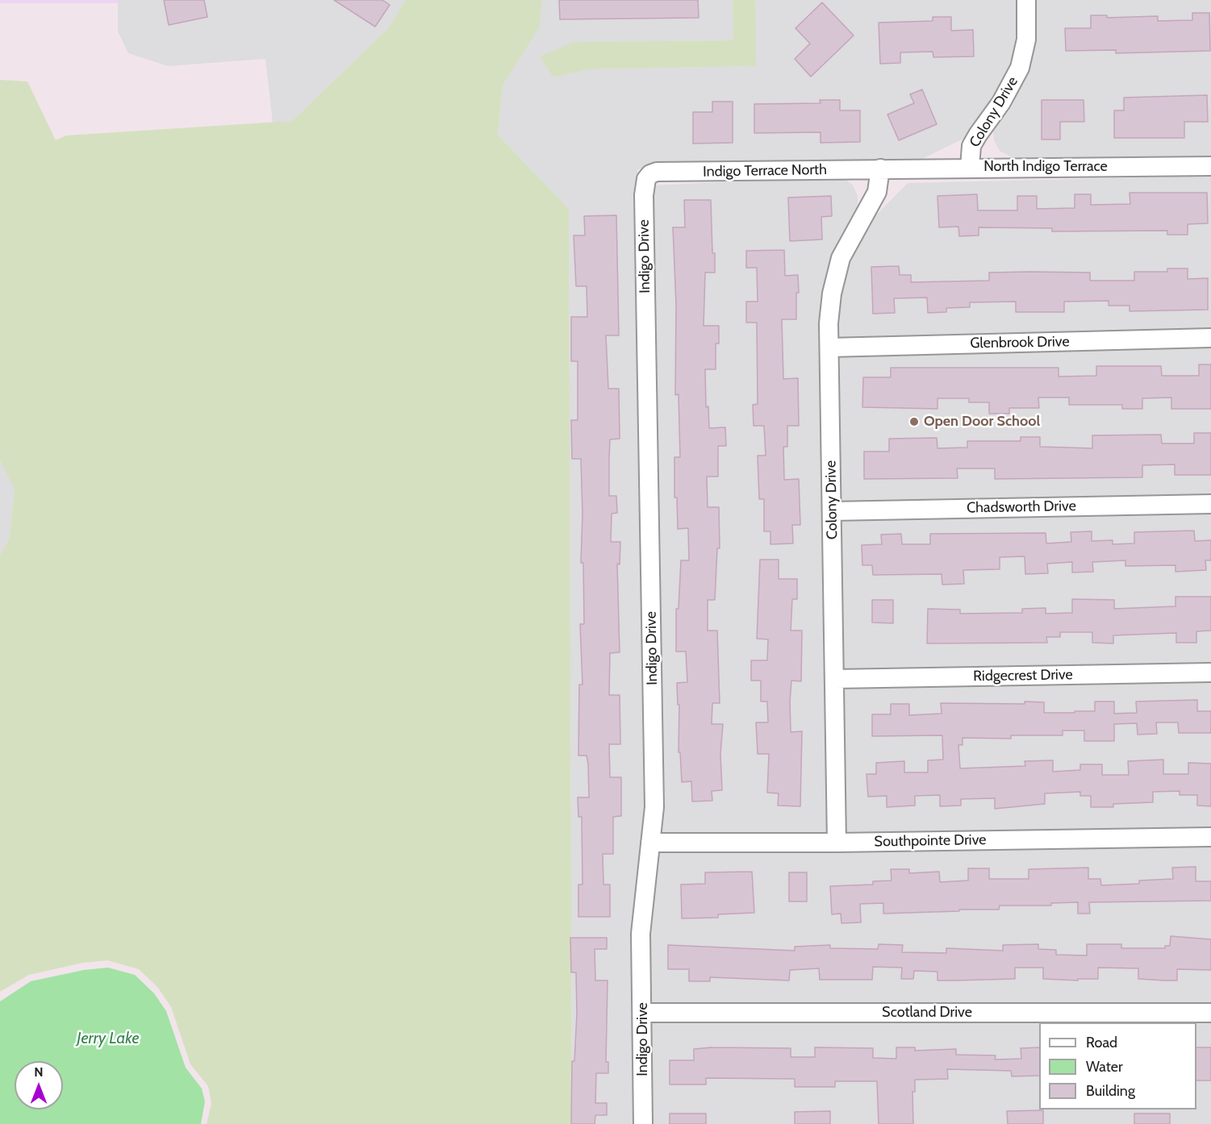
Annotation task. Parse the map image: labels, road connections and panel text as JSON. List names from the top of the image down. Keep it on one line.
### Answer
{"streets":{"street":["Colony Drive","North Indigo Terrace","Indigo Terrace North","Indigo Drive","Glenbrook Drive","Chadsworth Drive","Ridgecrest Drive","Southpointe Drive","Scotland Drive"]},"crossings":[["Colony Drive","North Indigo Terrace"],["Colony Drive","Indigo Terrace North"],["Colony Drive","Glenbrook Drive"],["Colony Drive","Chadsworth Drive"],["Colony Drive","Ridgecrest Drive"],["Colony Drive","Southpointe Drive"],["North Indigo Terrace","Indigo Terrace North"],["Indigo Terrace North","Indigo Drive"],["Indigo Drive","Southpointe Drive"],["Indigo Drive","Scotland Drive"]],"water":["Jerry Lake"],"places":["Open Door School"],"legend":["Road","Water","Building"],"north":"top"}
